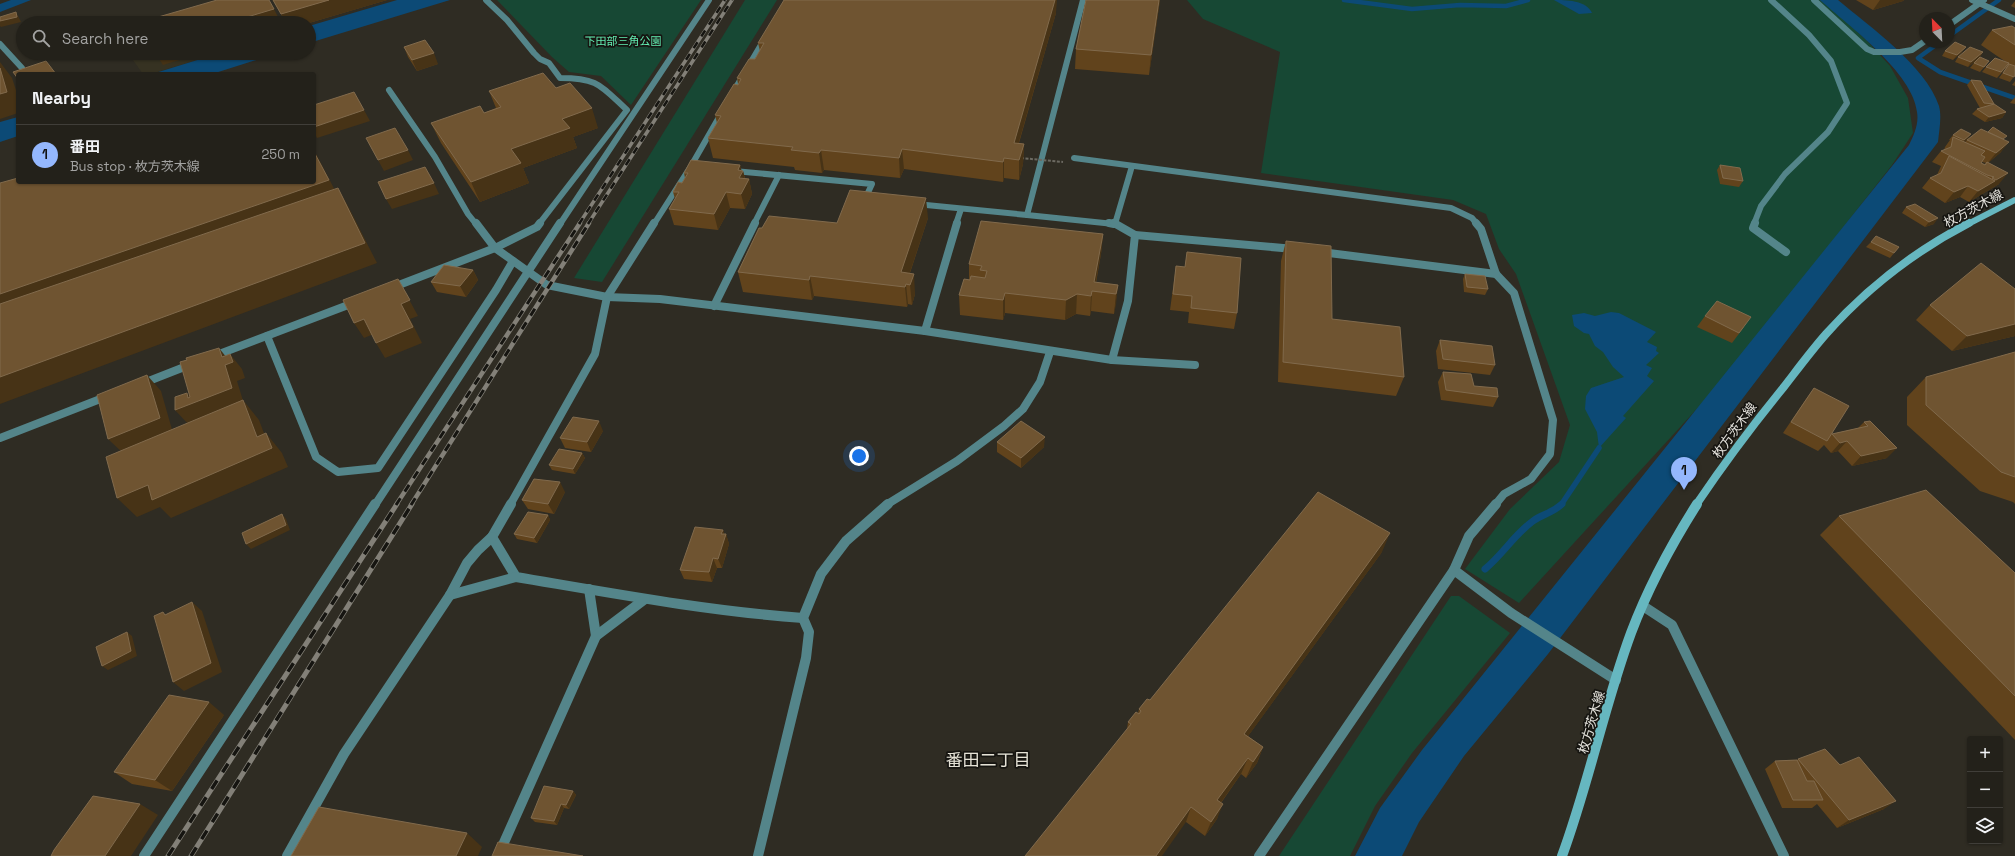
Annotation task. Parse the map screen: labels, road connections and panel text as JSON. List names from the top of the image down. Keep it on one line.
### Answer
{"streets":{"main road":["枚方茨木線"]},"districts":["番田二丁目"],"parks":["下田部三角公園"],"north":"top left","page":{"search":"Search here","heading":"Nearby","list":[{"mark":"1","name":"番田","note":"Bus stop · 枚方茨木線","value":"250 m"}],"pins":"1","map_buttons":["+","−"]}}
